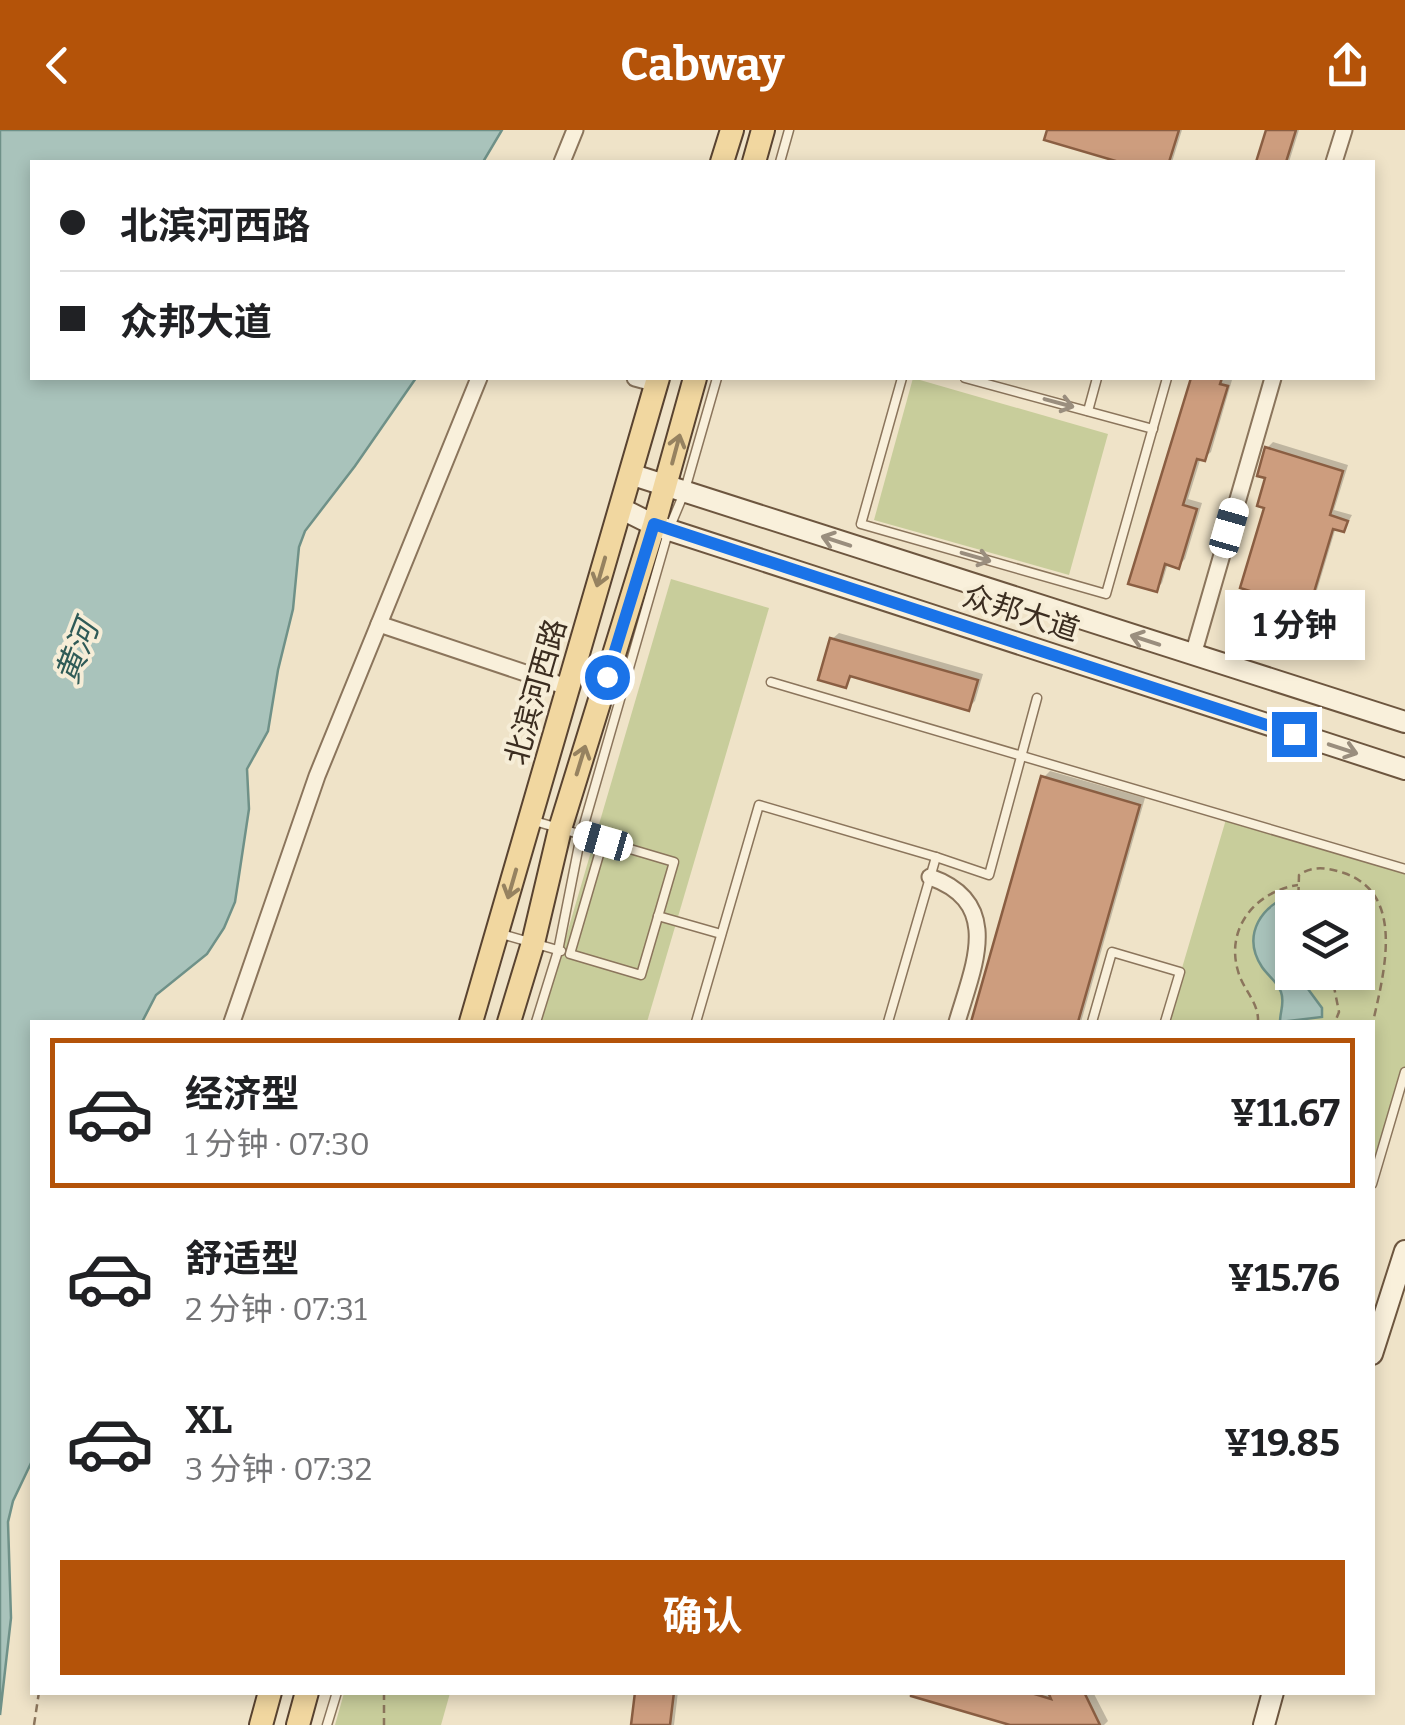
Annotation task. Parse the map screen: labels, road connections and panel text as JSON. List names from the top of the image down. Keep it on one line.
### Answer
{"streets":{"main road":["众邦大道","北滨河西路"]},"crossings":[["众邦大道","北滨河西路"]],"water":["黄河"],"page":{"header":"Cabway","banner":["北滨河西路","众邦大道"],"bubble":"1 分钟","list":[{"name":"经济型","note":"1 分钟 · 07:30","value":"¥11.67"},{"name":"舒适型","note":"2 分钟 · 07:31","value":"¥15.76"},{"name":"XL","note":"3 分钟 · 07:32","value":"¥19.85"}],"buttons":"确认"}}
